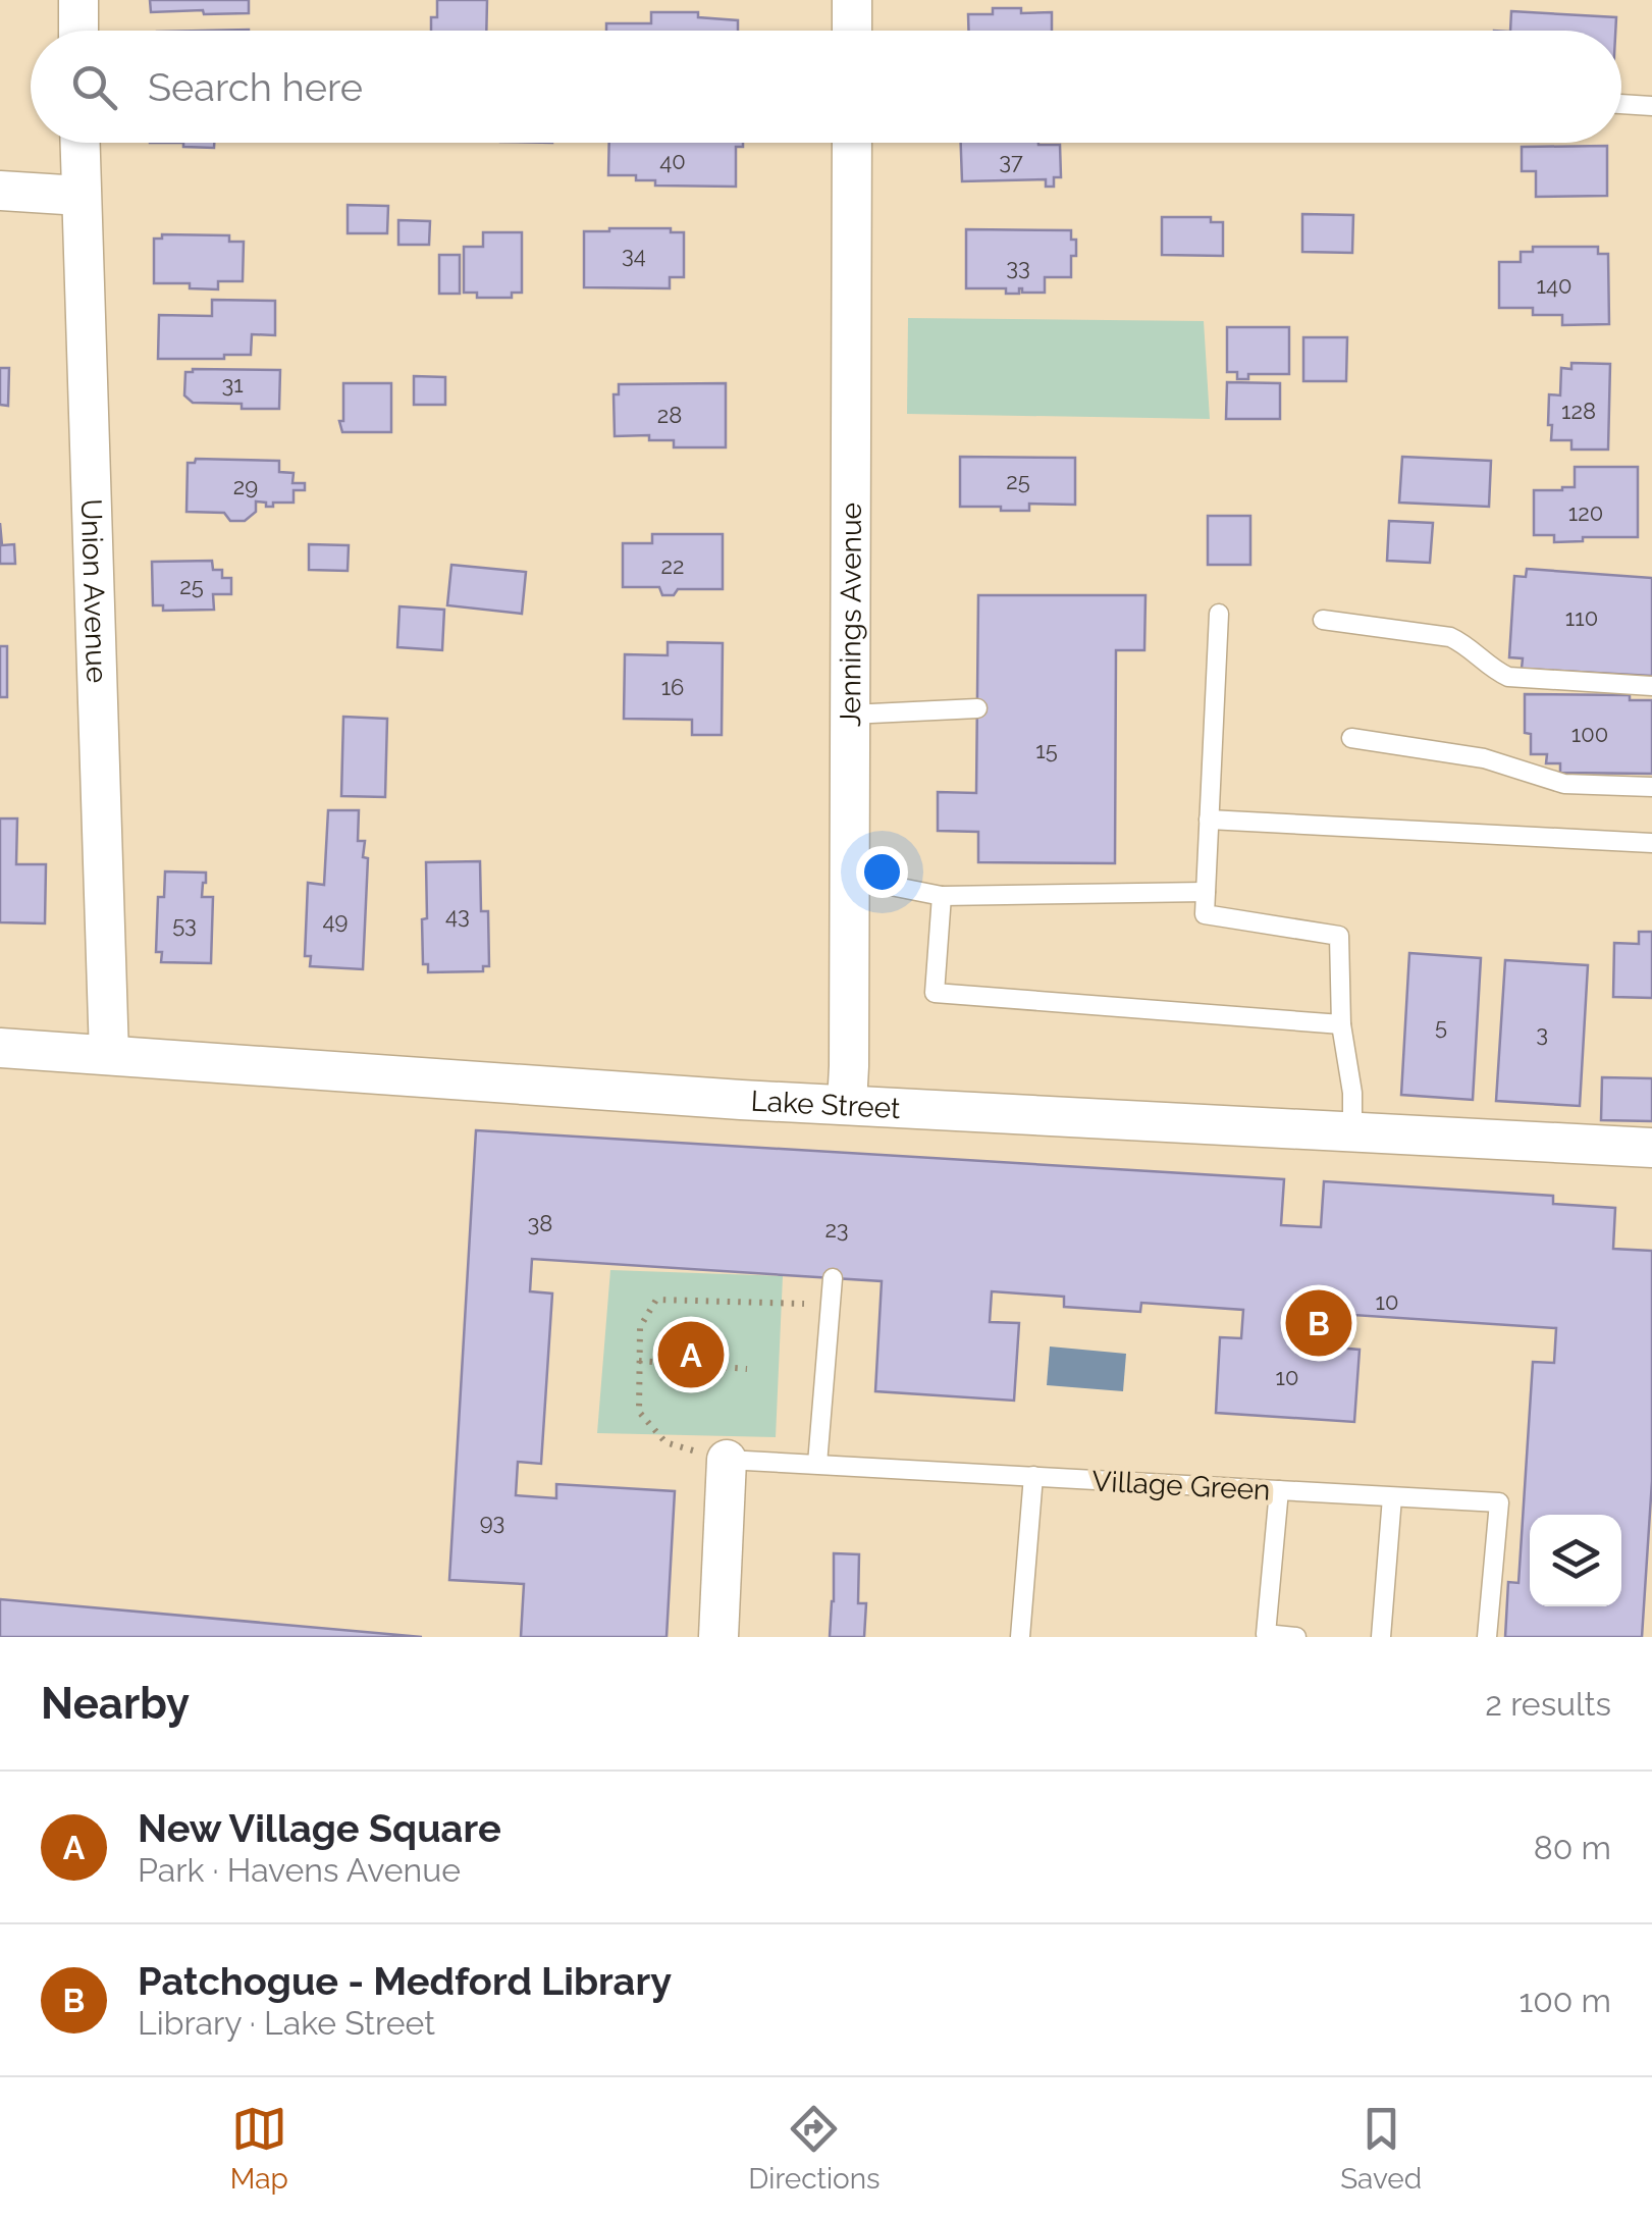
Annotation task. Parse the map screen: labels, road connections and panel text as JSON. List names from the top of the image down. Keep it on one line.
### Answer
{"streets":{"street":["Union Avenue","Jennings Avenue","Lake Street"],"lane":["Village Green"]},"crossings":[["Union Avenue","Lake Street"],["Jennings Avenue","Lake Street"]],"house_numbers":["40","37","34","33","140","31","128","28","25","29","120","22","25","110","16","100","15","43","49","53","5","3","38","23","10","10","93"],"page":{"search":"Search here","pins":["B","A"],"heading":["Nearby","2 results"],"list":[{"mark":"A","name":"New Village Square","note":"Park · Havens Avenue","value":"80 m"},{"mark":"B","name":"Patchogue - Medford Library","note":"Library · Lake Street","value":"100 m"}],"nav":["Map","Directions","Saved"]}}
